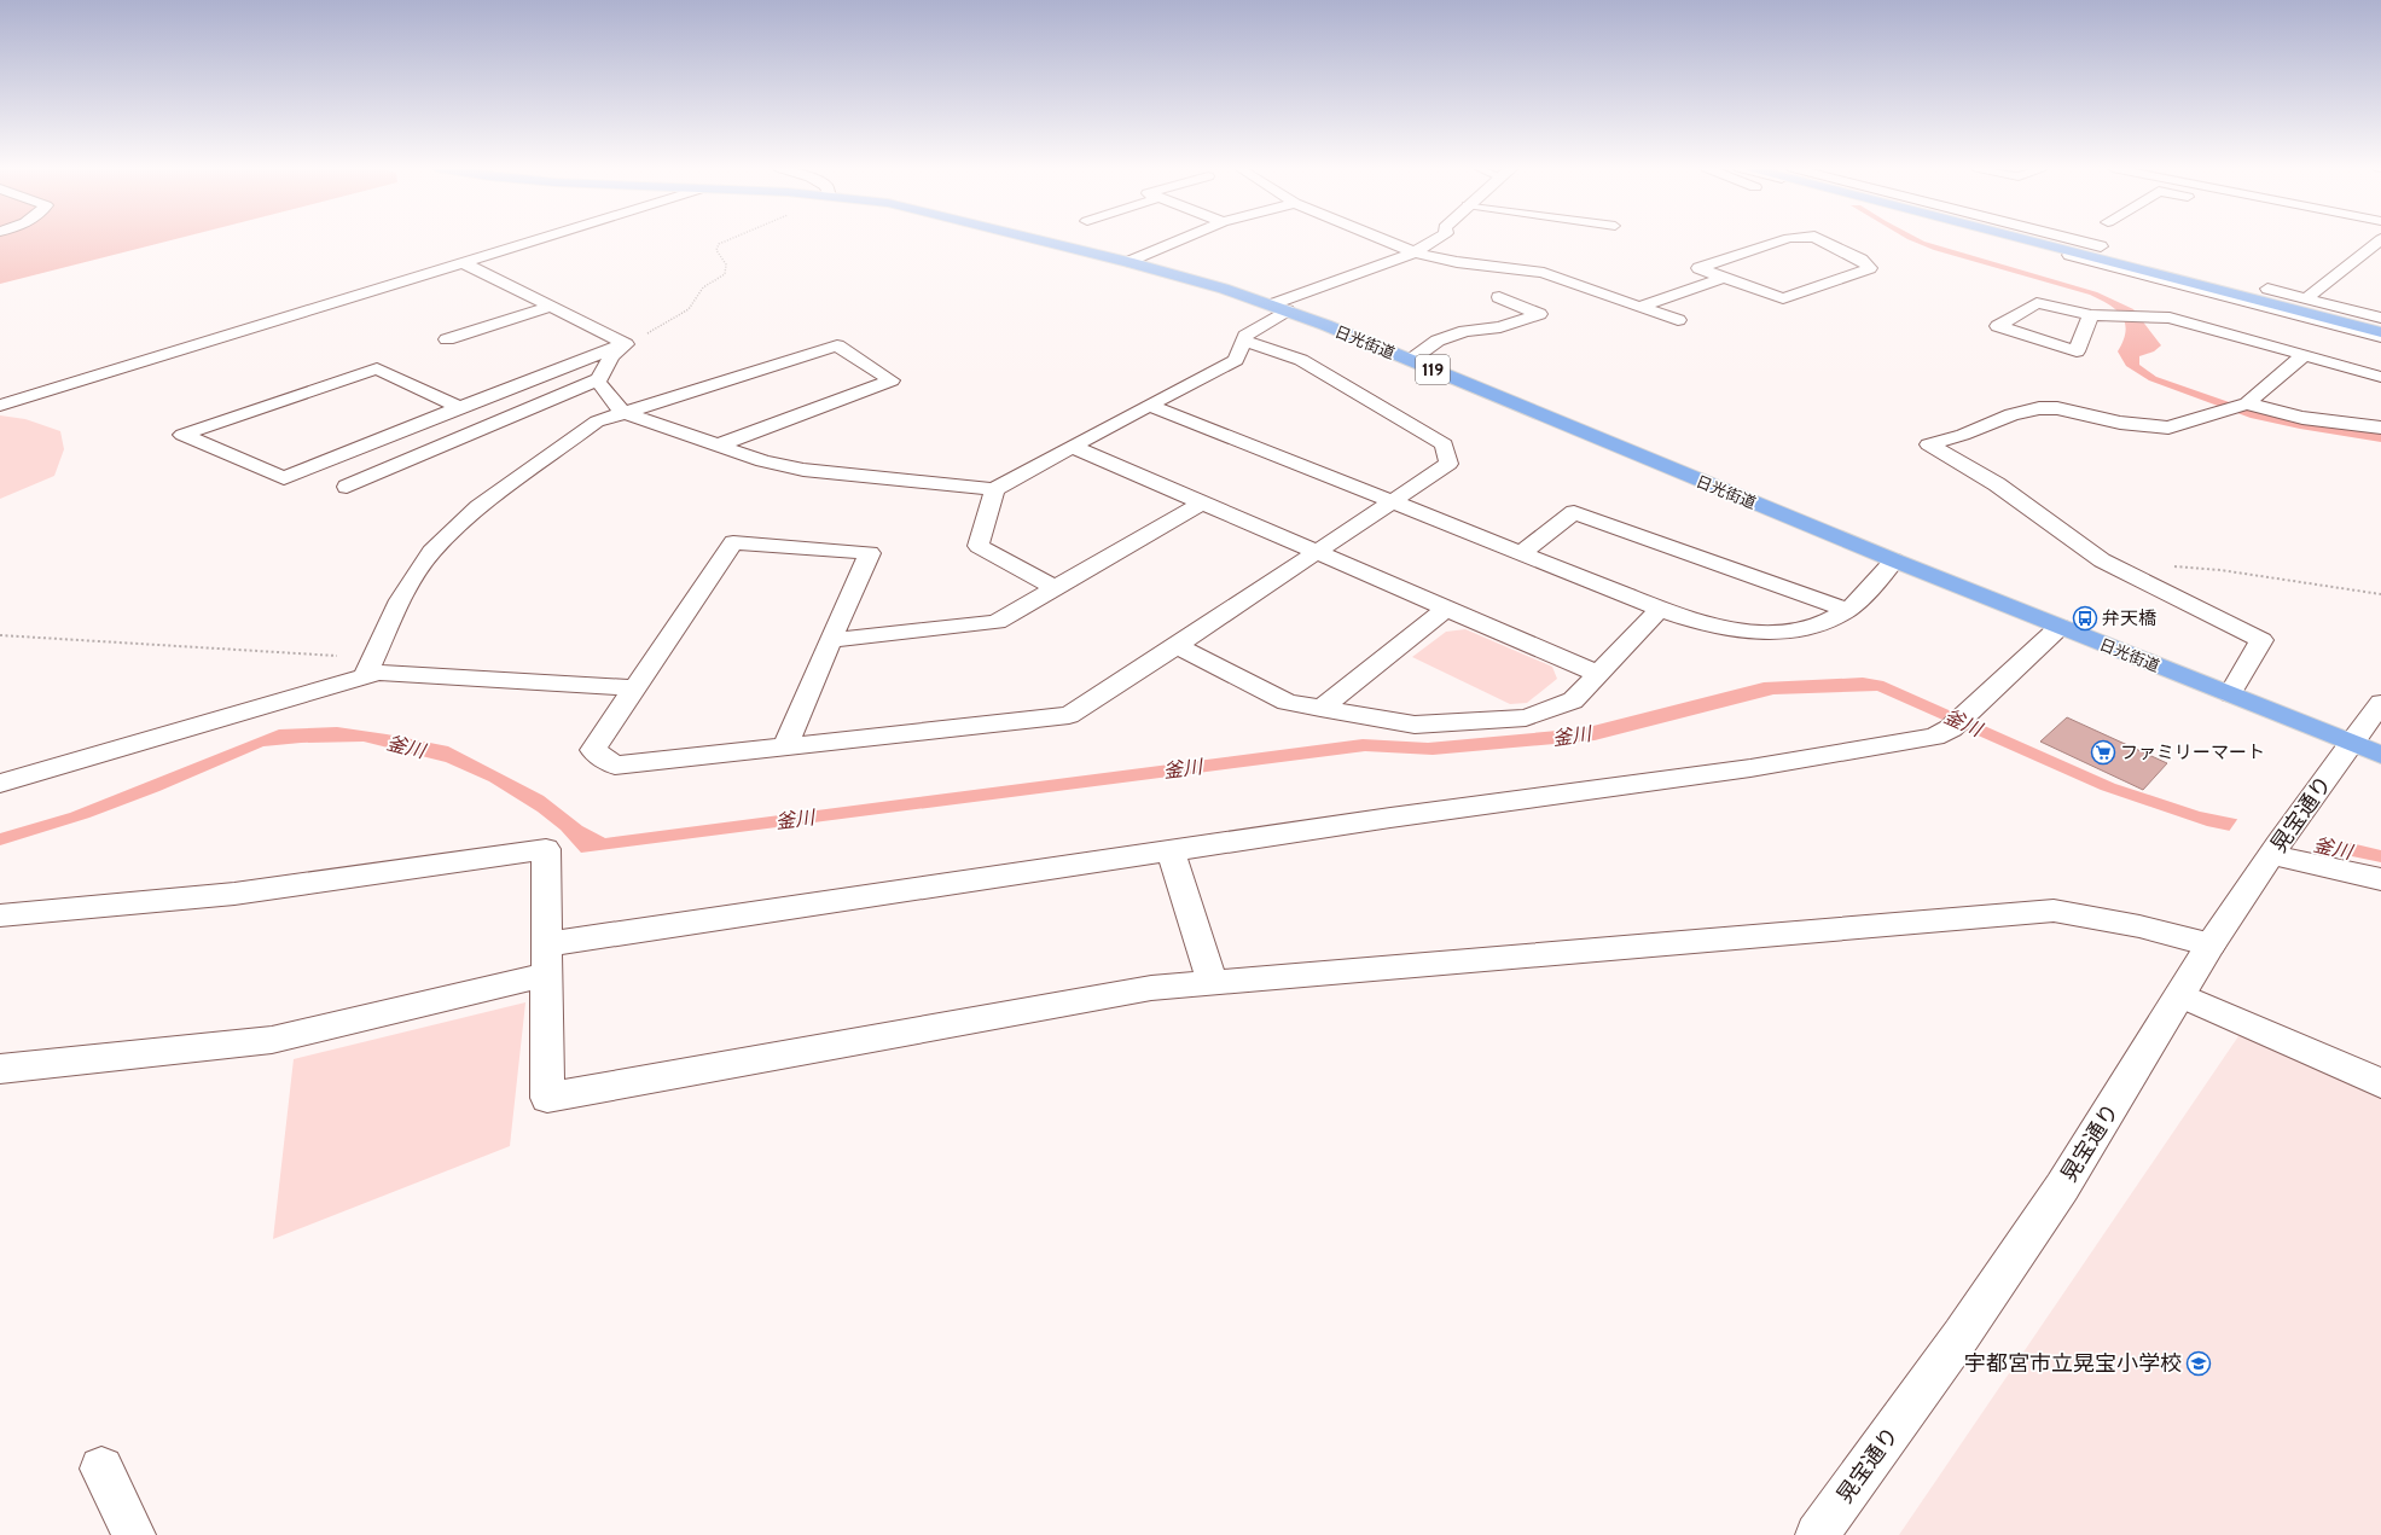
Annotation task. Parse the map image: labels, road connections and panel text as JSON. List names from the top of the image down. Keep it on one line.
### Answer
{"streets":{"highway":["日光街道","119"],"street":["晃宝通り"]},"crossings":[["日光街道","晃宝通り"]],"water":["釜川"],"places":{"bus stop":["弁天橋"],"supermarket":["ファミリーマート"],"school or university":["宇都宮市立晃宝小学校"]}}
